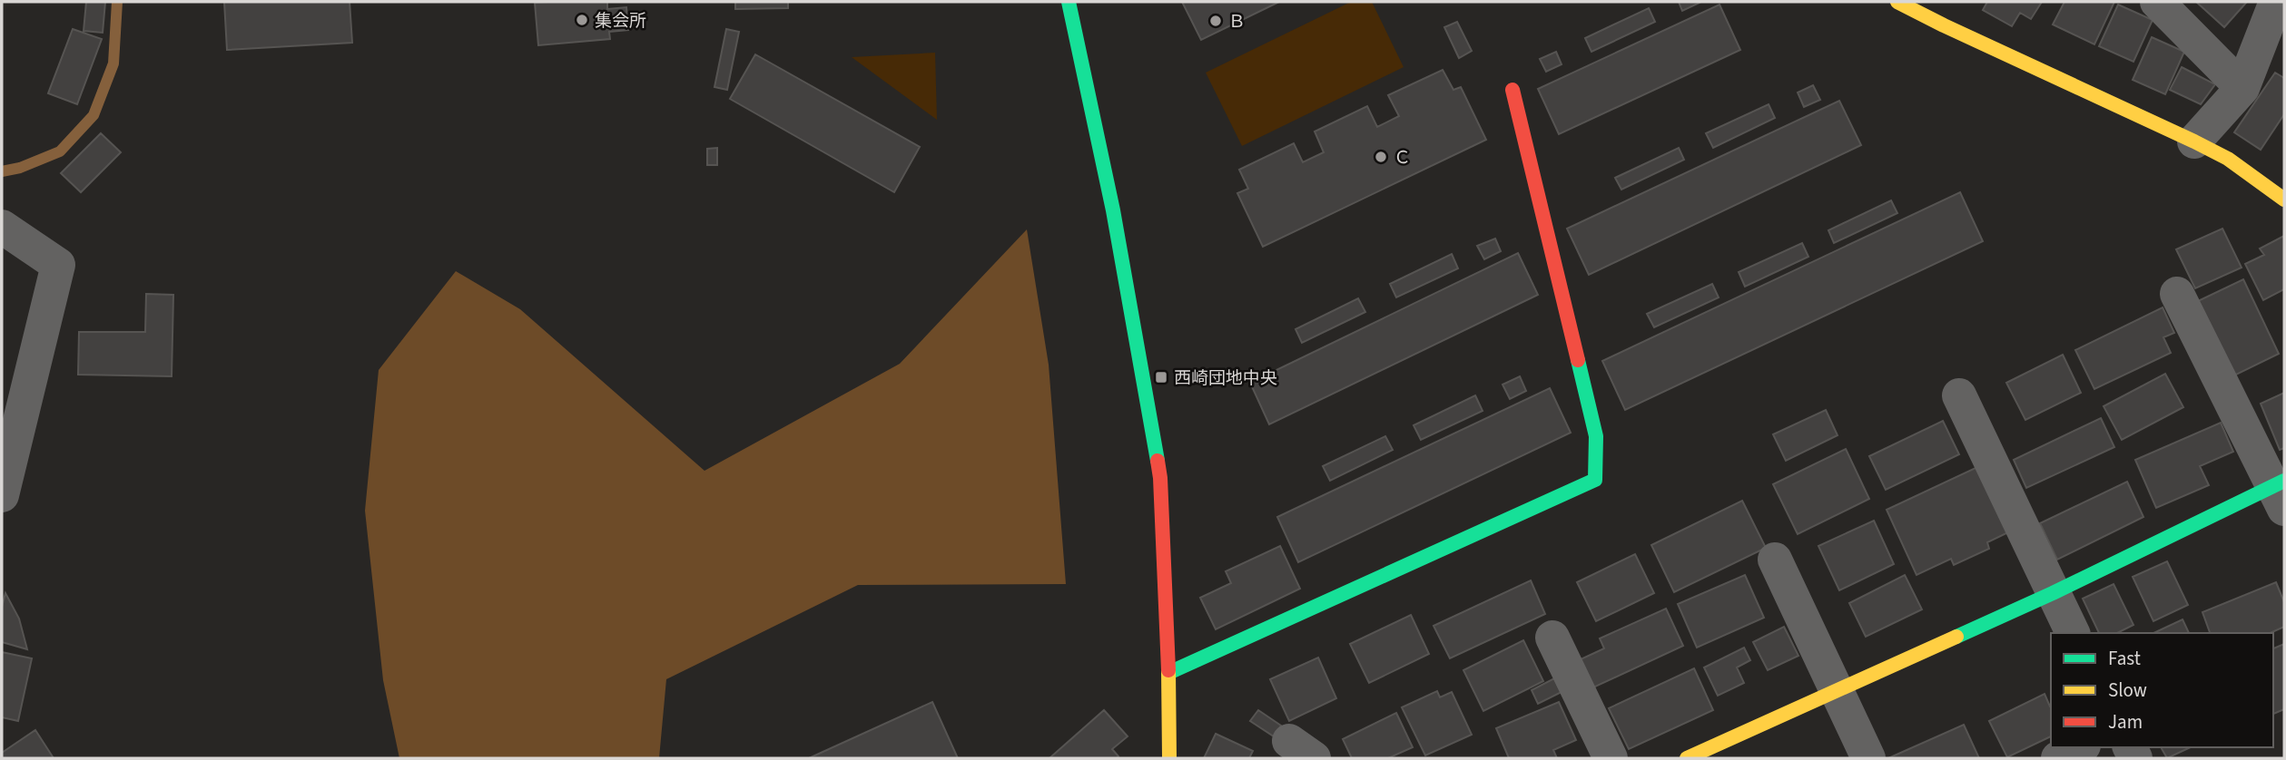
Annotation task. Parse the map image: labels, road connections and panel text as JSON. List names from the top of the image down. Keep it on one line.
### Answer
{"places":{"other":["集会所","Ｂ","Ｃ"],"transit":["西崎団地中央"]},"legend":["Fast","Slow","Jam"]}
